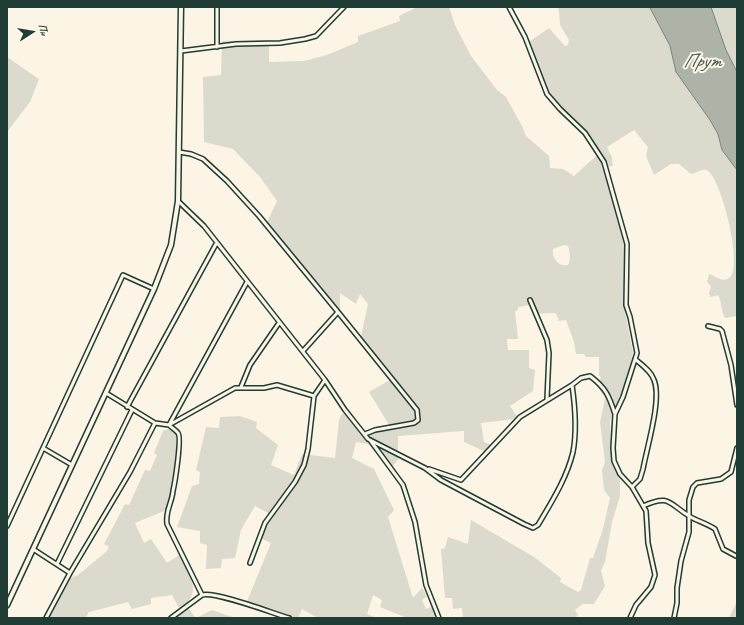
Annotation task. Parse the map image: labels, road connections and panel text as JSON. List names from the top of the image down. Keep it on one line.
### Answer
{"water":["Прут"],"north":"right"}
